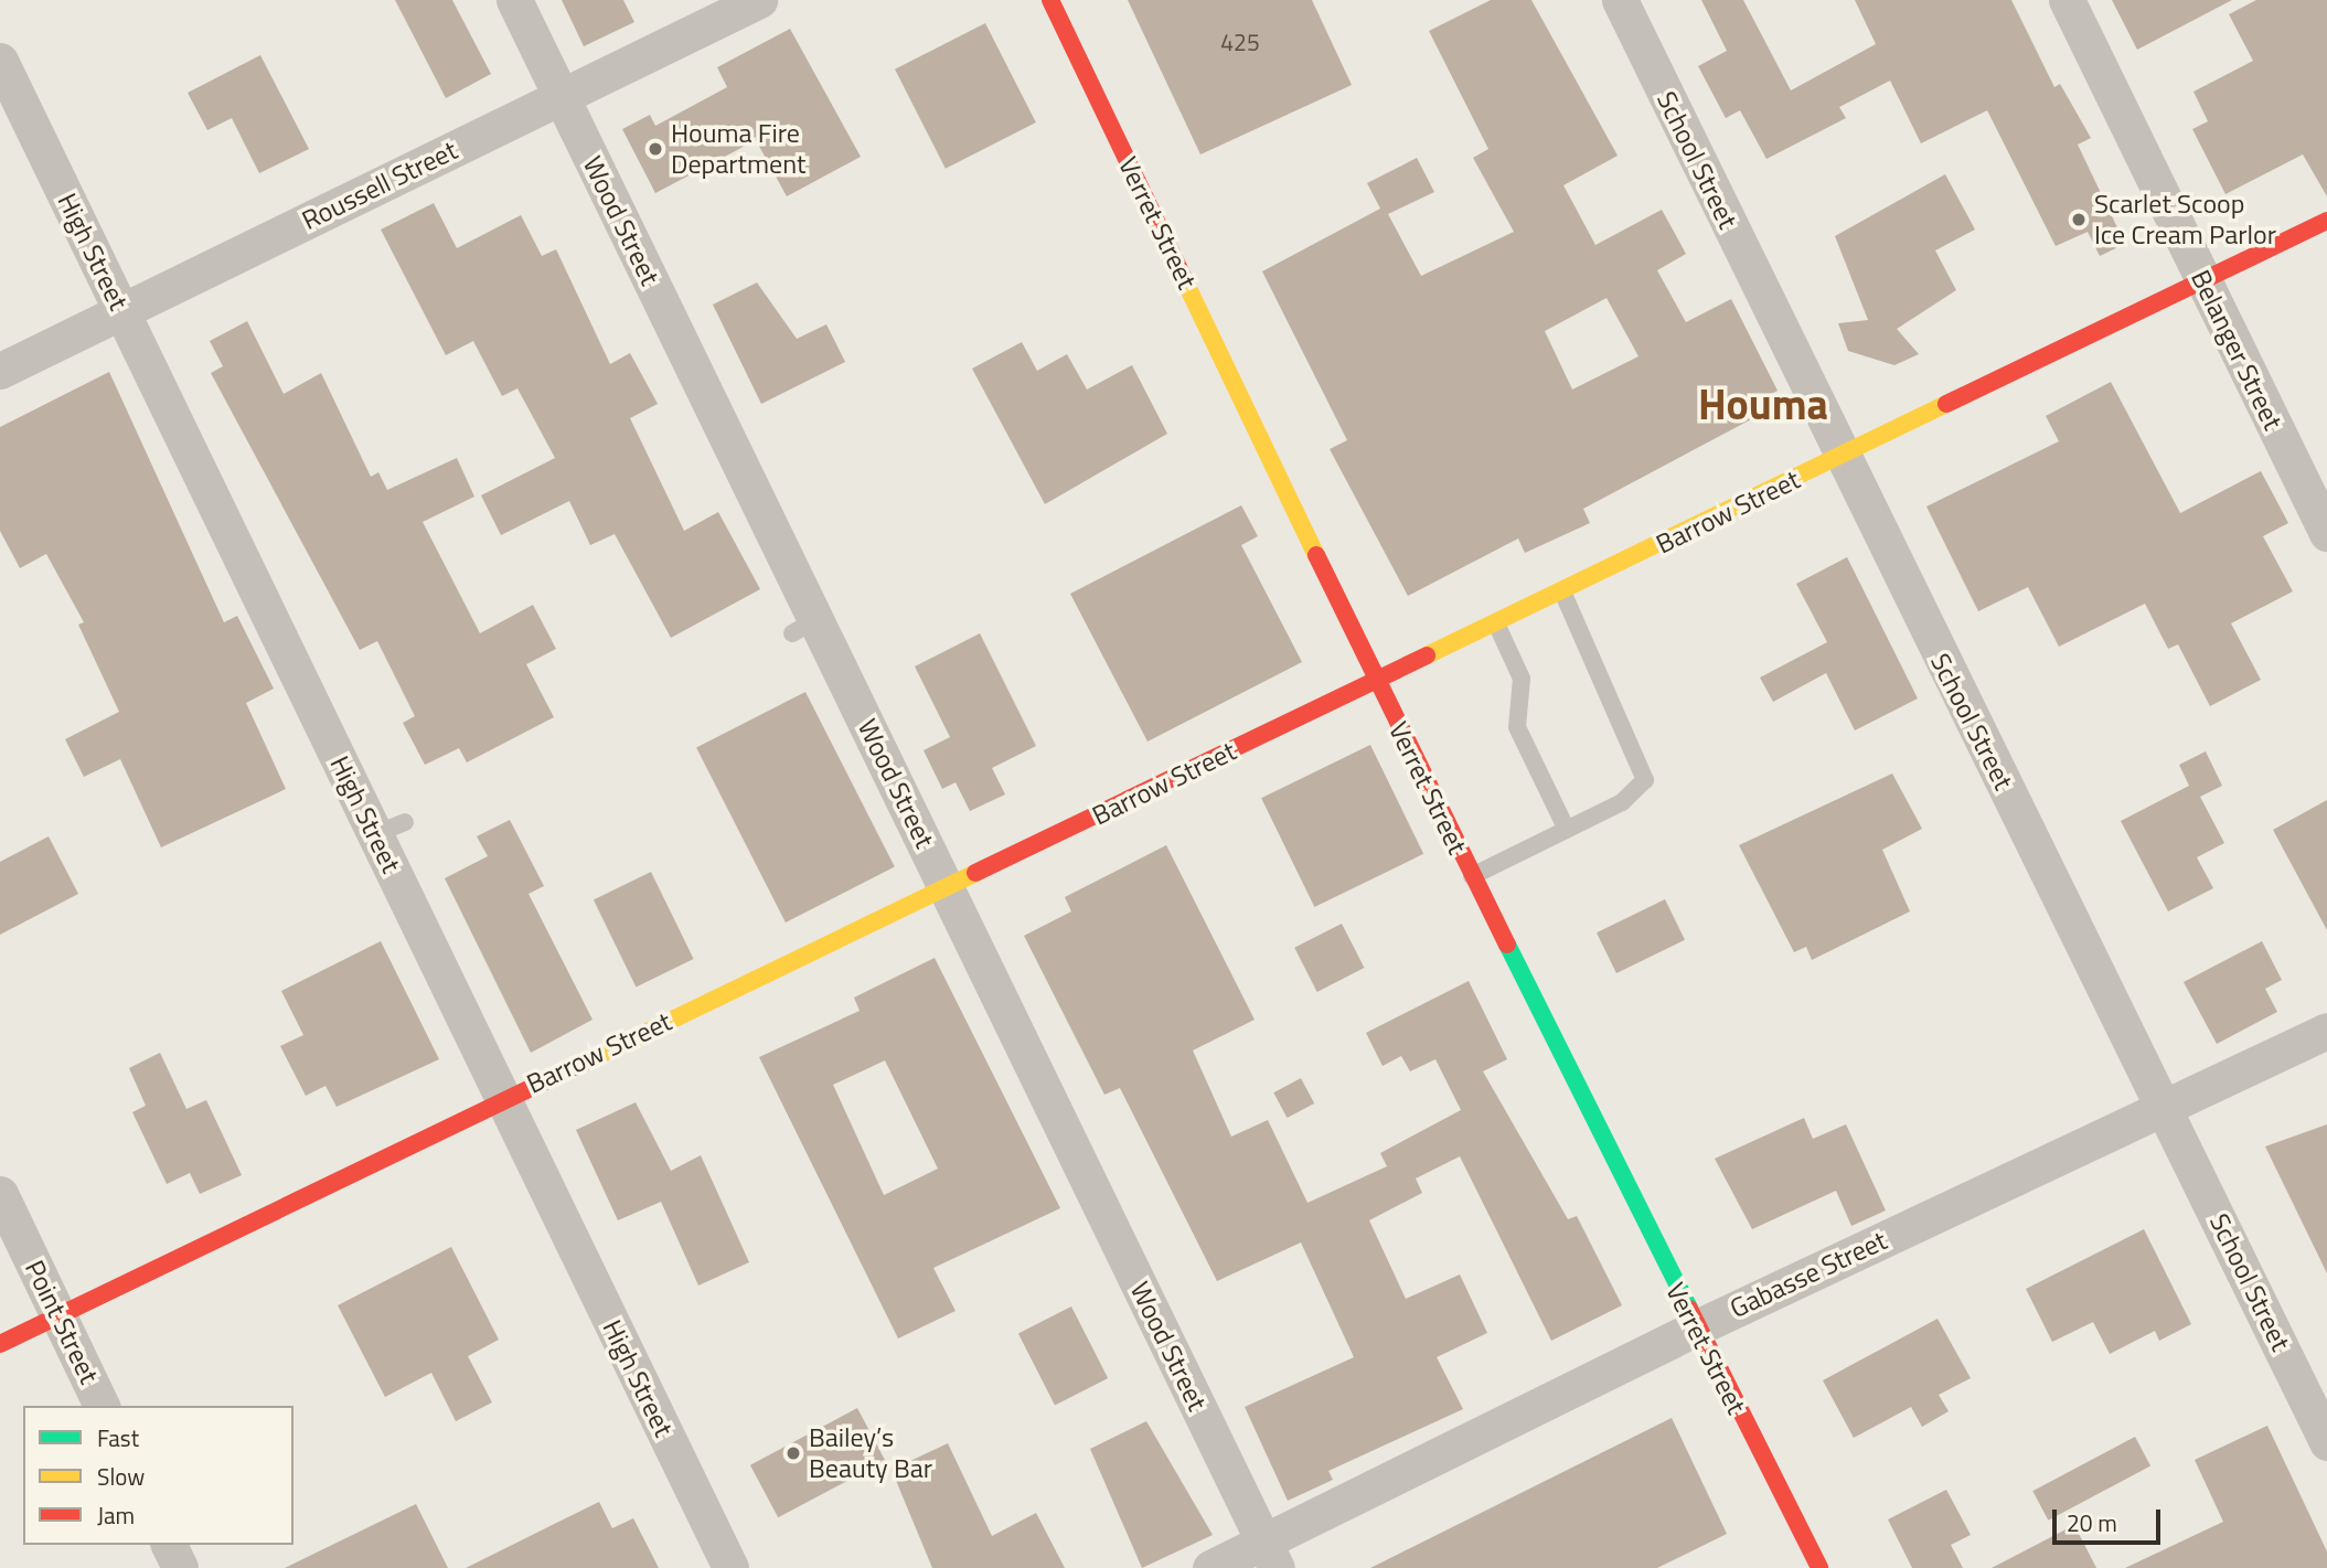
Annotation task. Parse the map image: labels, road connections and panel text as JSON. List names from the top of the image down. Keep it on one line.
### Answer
{"streets":{"main road":["Verret Street","Barrow Street"],"street":["School Street","Roussell Street","Wood Street","High Street","Belanger Street","Gabasse Street","Point Street"]},"crossings":[["School Street","Barrow Street"],["School Street","Gabasse Street"],["Roussell Street","Wood Street"],["Roussell Street","High Street"],["Wood Street","Barrow Street"],["Wood Street","Gabasse Street"],["Verret Street","Barrow Street"],["Verret Street","Gabasse Street"],["High Street","Barrow Street"],["Belanger Street","Barrow Street"],["Barrow Street","Point Street"]],"districts":["Houma"],"places":["Houma Fire Department","Scarlet Scoop Ice Cream Parlor","Bailey’s Beauty Bar"],"house_numbers":["425"],"legend":["Fast","Slow","Jam"],"scale_bar":"20 m"}
